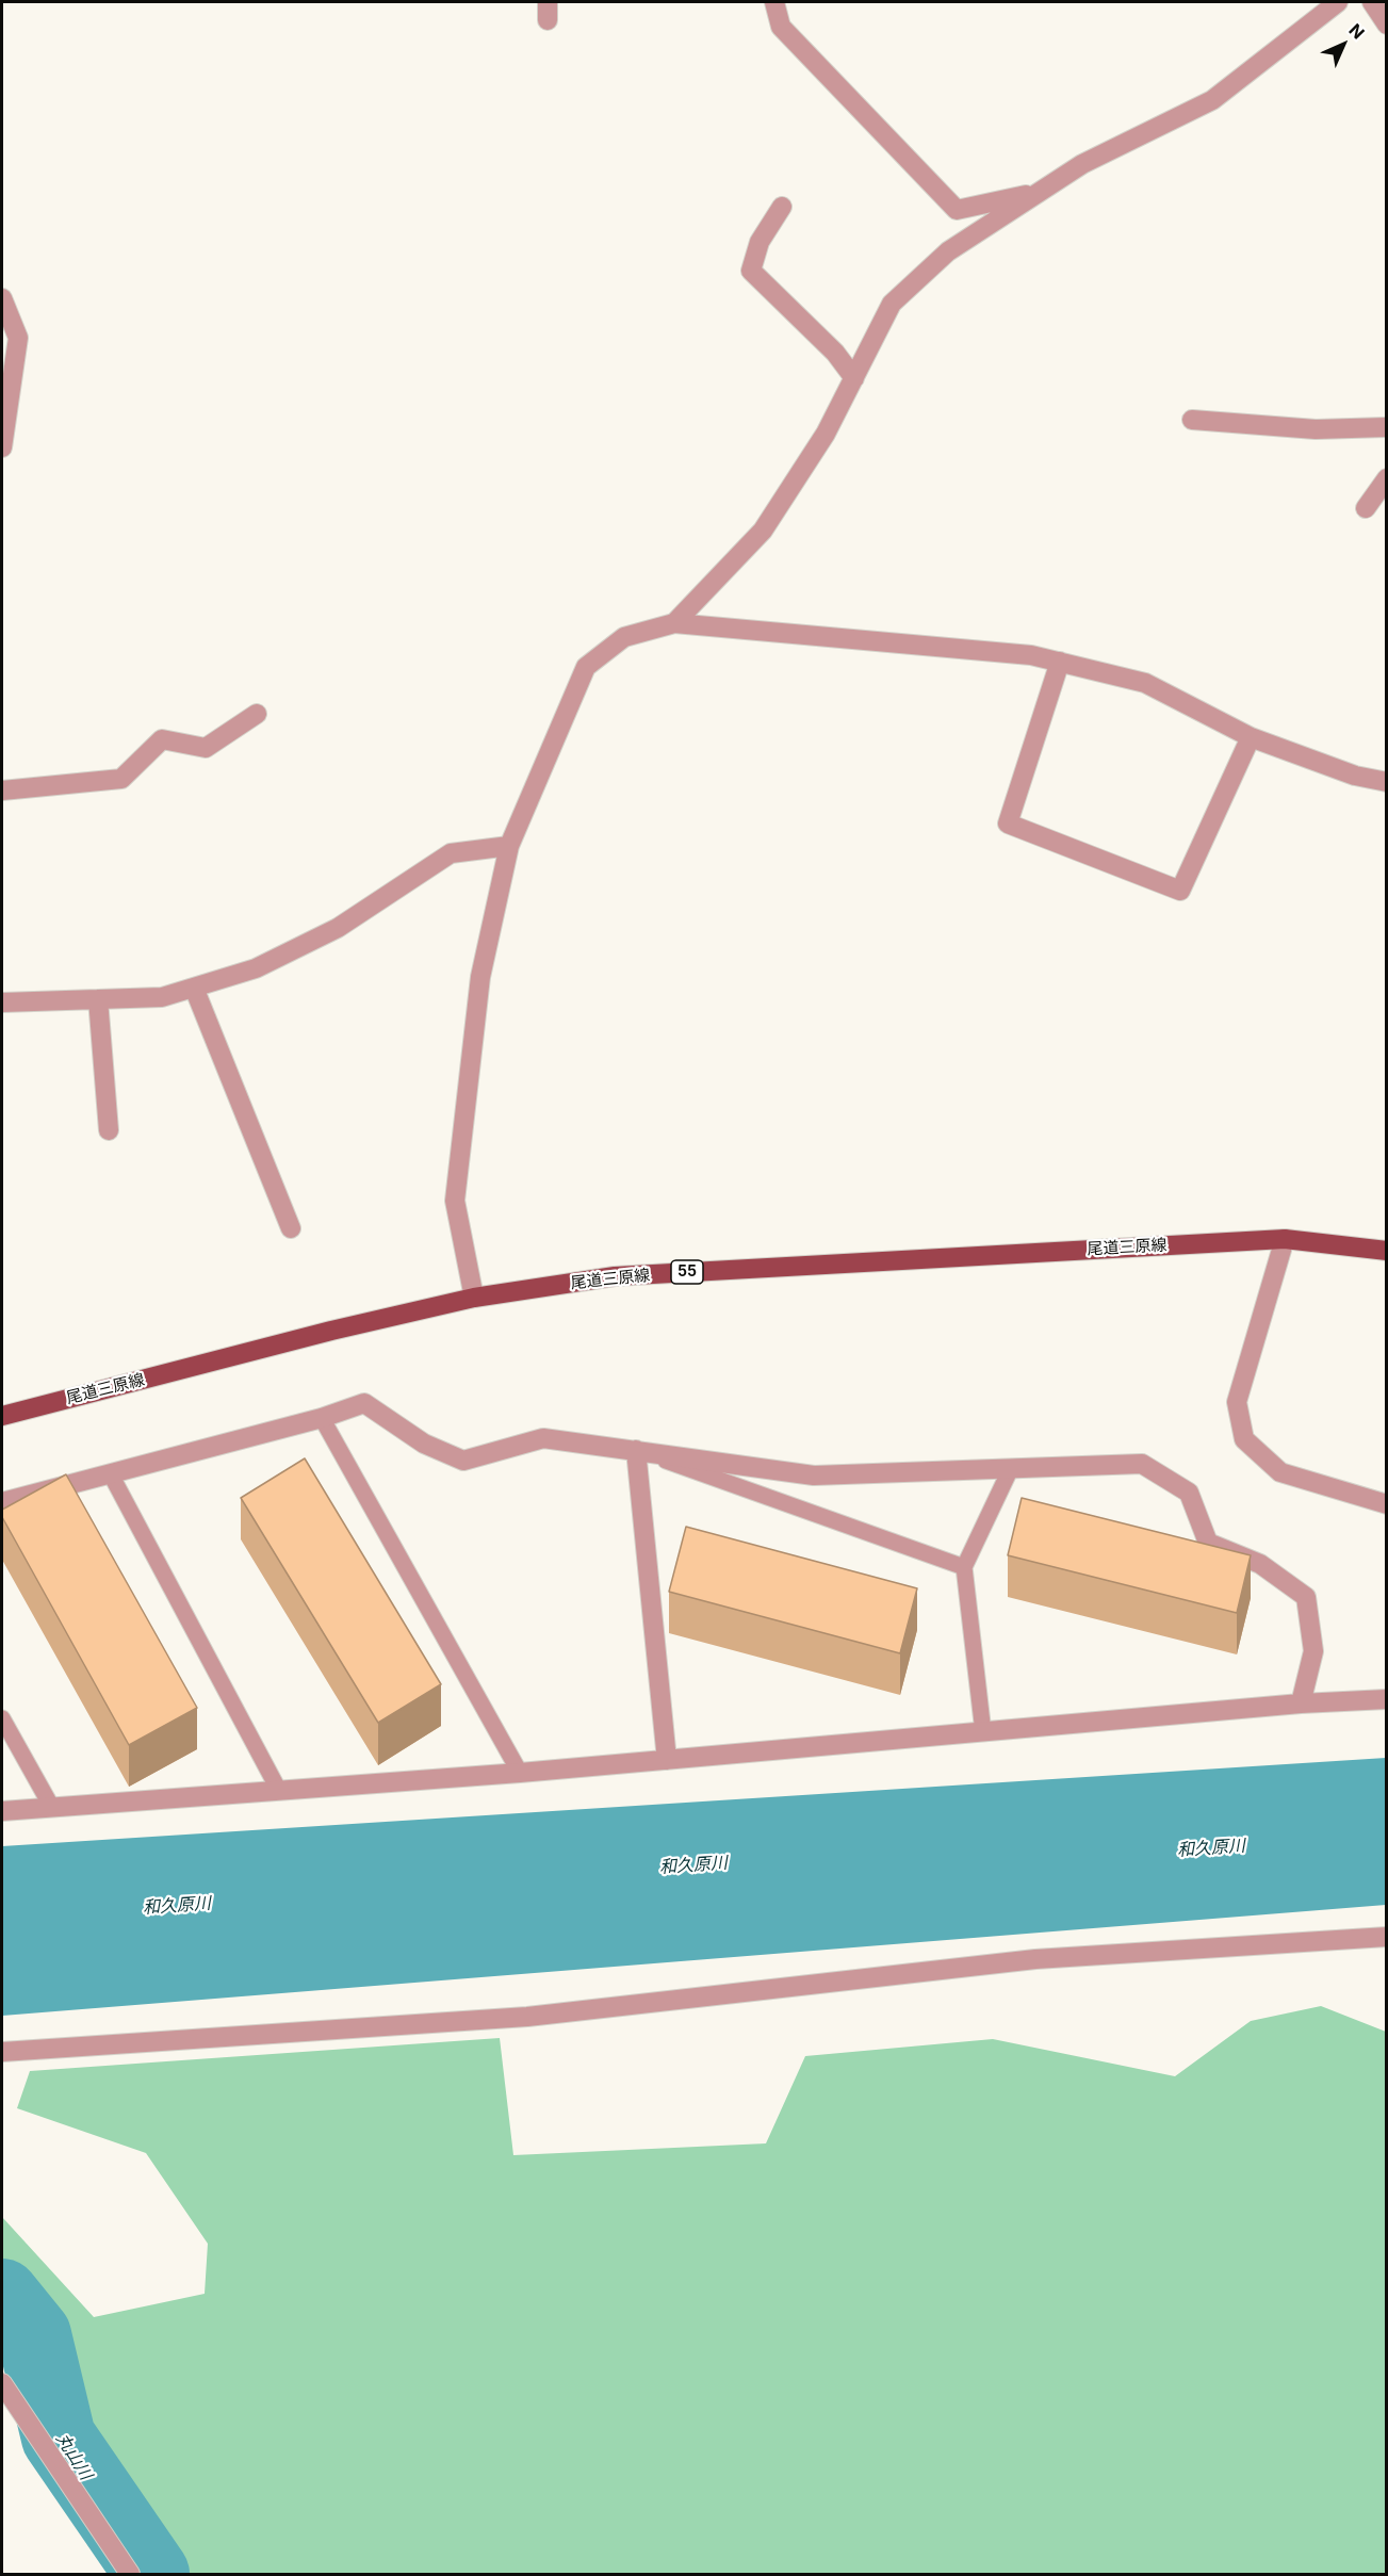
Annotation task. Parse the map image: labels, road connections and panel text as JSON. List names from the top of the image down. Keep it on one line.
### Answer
{"streets":{"main road":["尾道三原線","55"]},"water":["和久原川","丸山川"],"north":"top right"}
